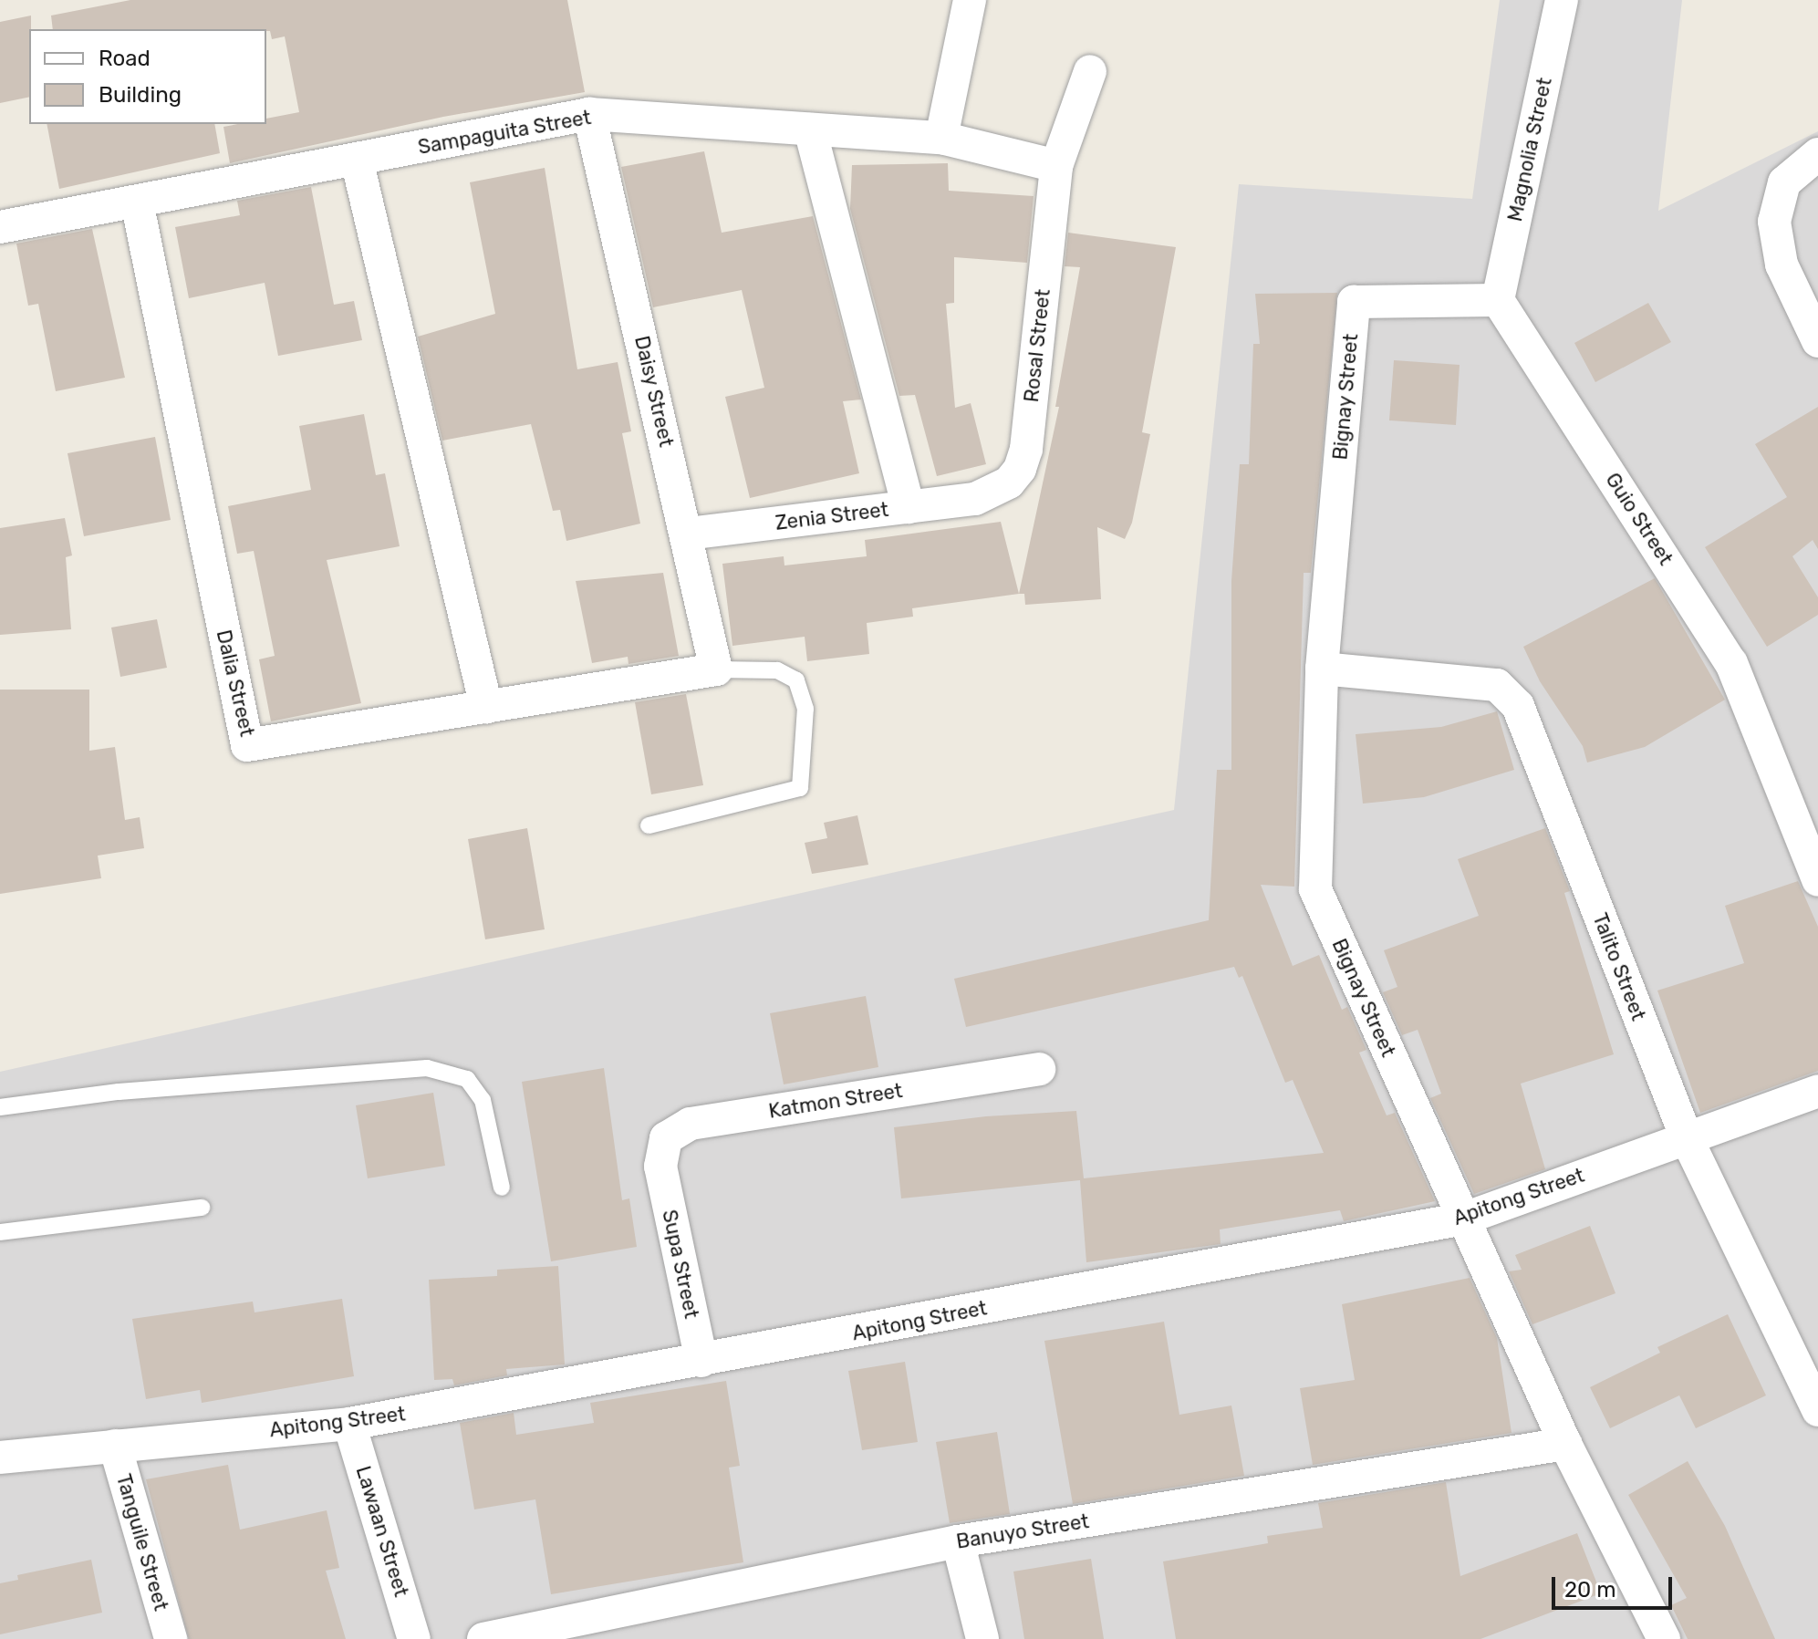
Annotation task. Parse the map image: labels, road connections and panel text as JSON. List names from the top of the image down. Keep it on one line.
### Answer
{"streets":{"street":["Sampaguita Street","Magnolia Street","Rosal Street","Daisy Street","Bignay Street","Zenia Street","Guio Street","Dalia Street","Talito Street","Katmon Street","Apitong Street","Supa Street","Lawaan Street","Banuyo Street","Tanguile Street"]},"crossings":[["Sampaguita Street","Rosal Street"],["Sampaguita Street","Daisy Street"],["Sampaguita Street","Dalia Street"],["Magnolia Street","Bignay Street"],["Magnolia Street","Guio Street"],["Rosal Street","Zenia Street"],["Daisy Street","Zenia Street"],["Daisy Street","Dalia Street"],["Bignay Street","Guio Street"],["Bignay Street","Talito Street"],["Bignay Street","Apitong Street"],["Bignay Street","Banuyo Street"],["Talito Street","Apitong Street"],["Katmon Street","Supa Street"],["Apitong Street","Supa Street"],["Apitong Street","Lawaan Street"],["Apitong Street","Tanguile Street"]],"legend":["Road","Building"],"scale_bar":"20 m"}
